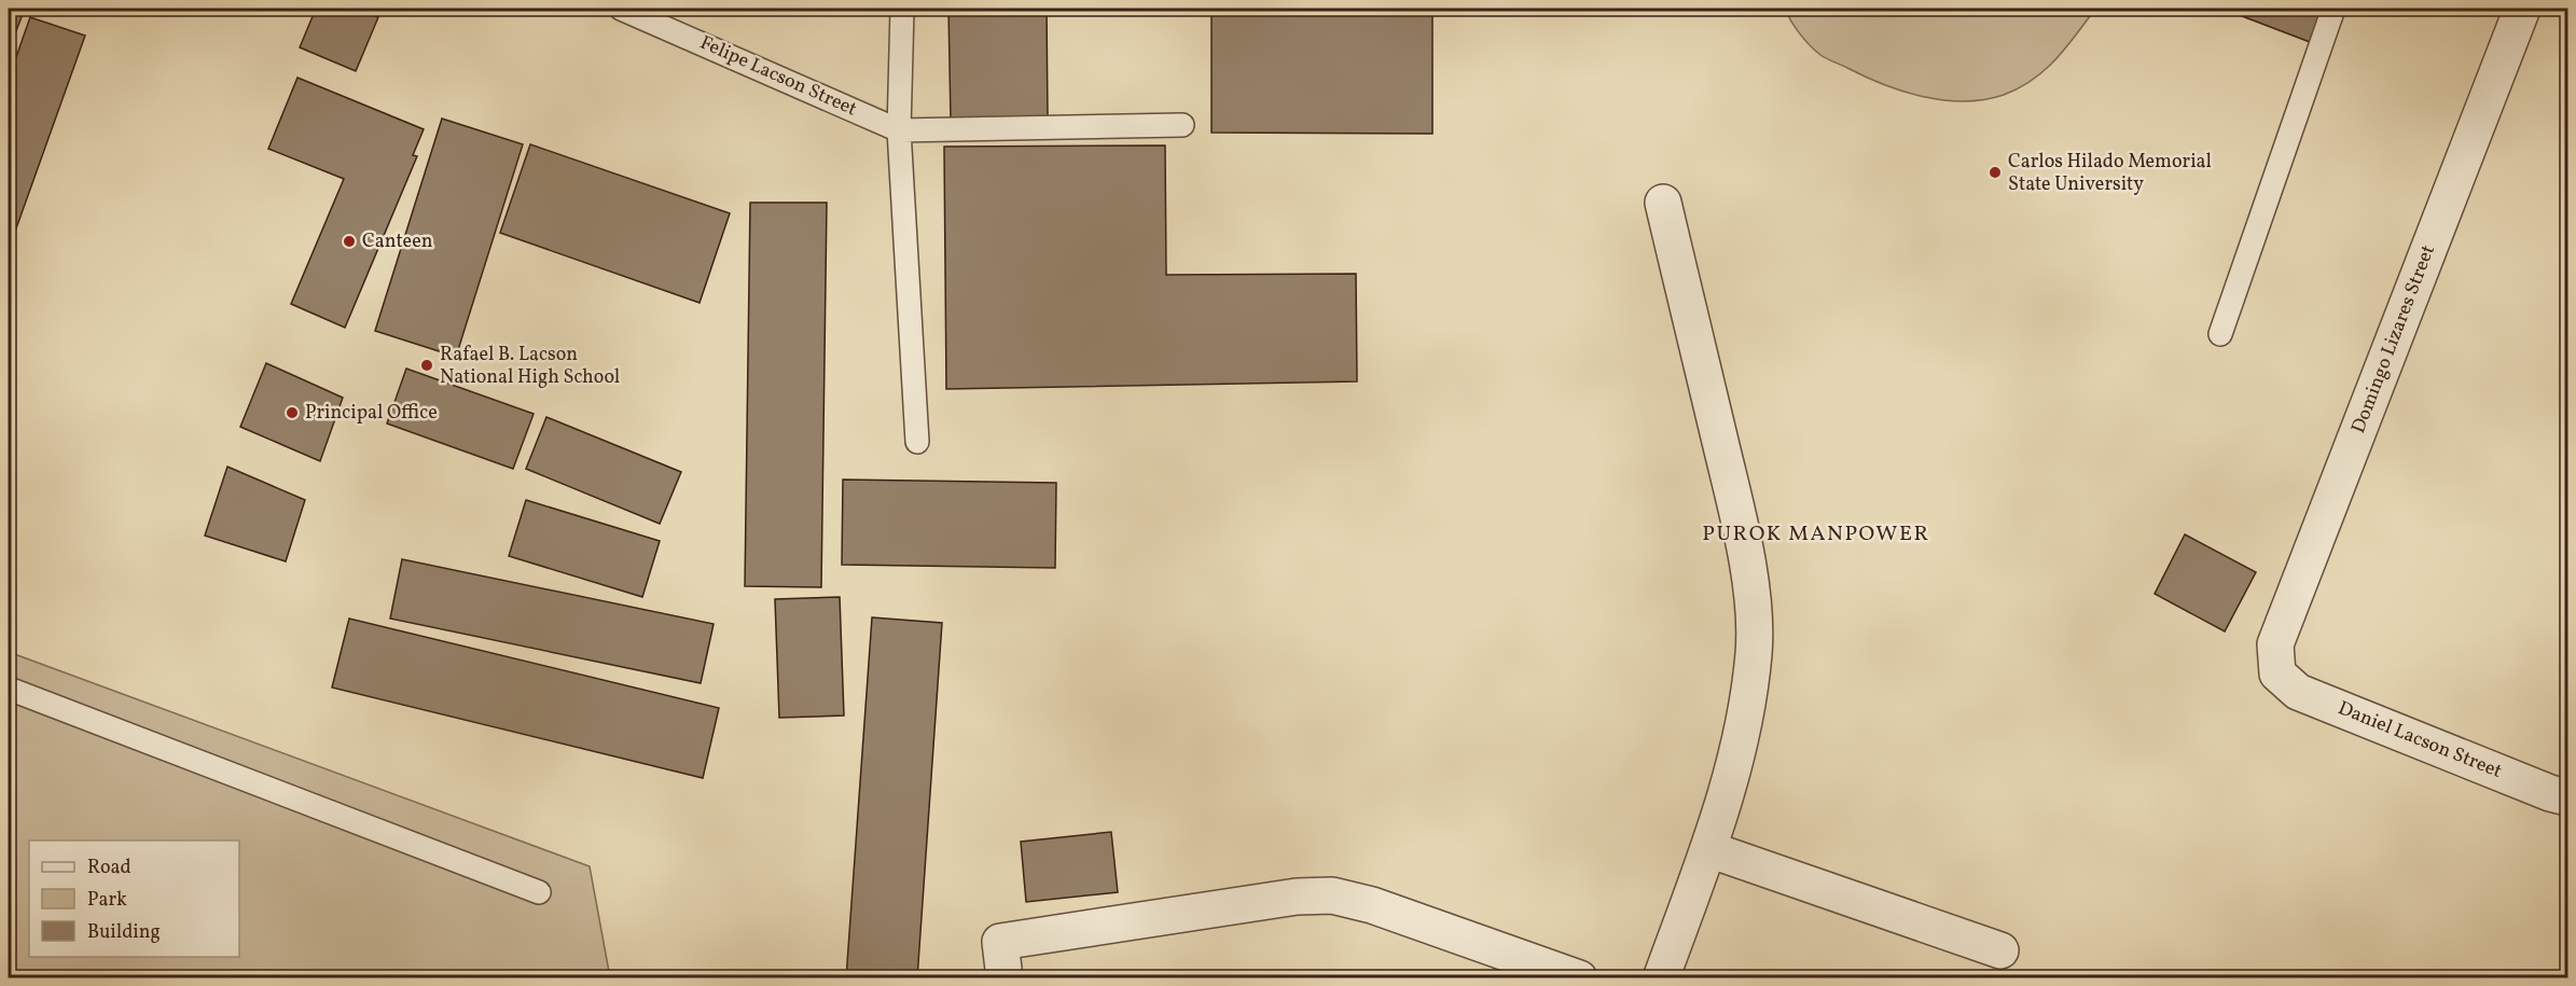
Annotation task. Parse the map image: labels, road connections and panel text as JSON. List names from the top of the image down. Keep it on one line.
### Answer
{"streets":{"street":["Domingo Lizares Street","Daniel Lacson Street"],"lane":["Felipe Lacson Street"]},"crossings":[["Domingo Lizares Street","Daniel Lacson Street"]],"districts":["PUROK MANPOWER"],"places":["Carlos Hilado Memorial State University","Canteen","Rafael B. Lacson National High School","Principal Office"],"legend":["Road","Park","Building"]}
